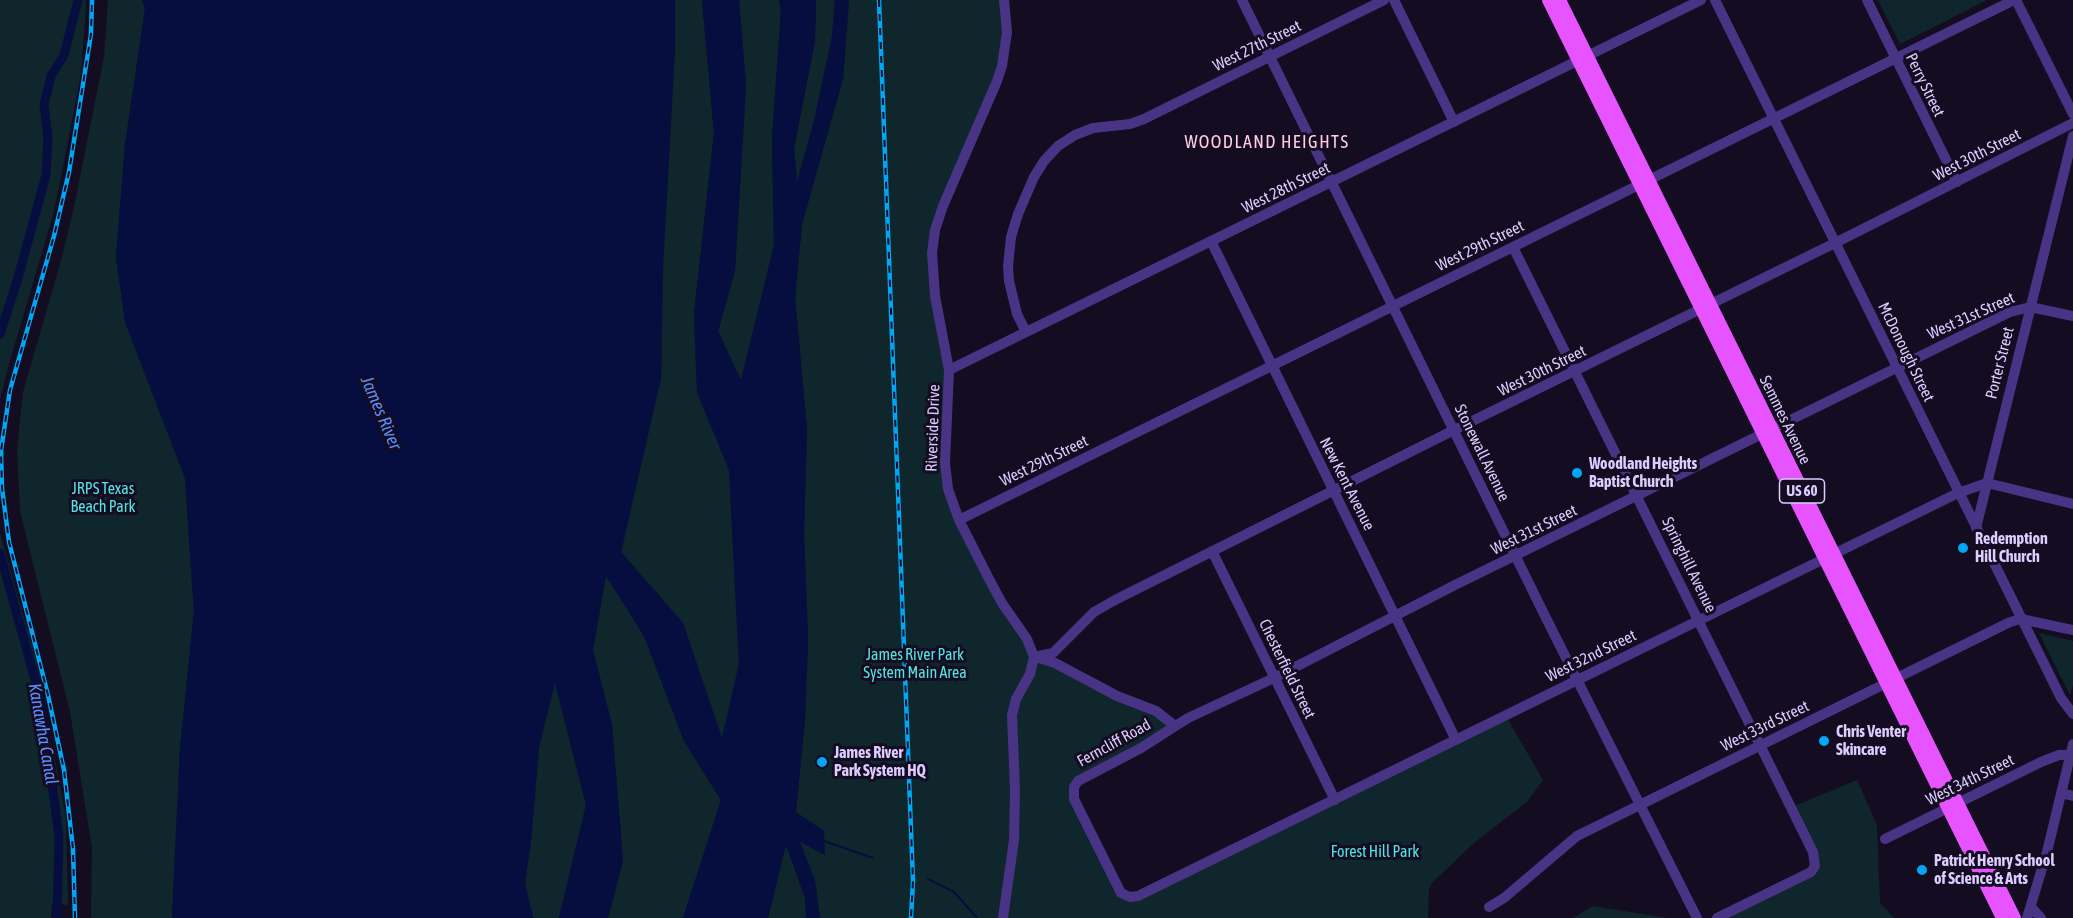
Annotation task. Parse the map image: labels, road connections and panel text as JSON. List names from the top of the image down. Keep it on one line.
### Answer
{"streets":{"main road":["Semmes Avenue","US 60"],"street":["West 27th Street","Perry Street","West 30th Street","West 28th Street","West 29th Street","West 31st Street","McDonough Street","Porter Street","Riverside Drive","Stonewall Avenue","New Kent Avenue","Springhill Avenue","West 32nd Street","Chesterfield Street","West 33rd Street","Ferncliff Road","West 34th Street"]},"crossings":[["West 27th Street","West 28th Street"],["West 27th Street","Stonewall Avenue"],["Perry Street","West 30th Street"],["Perry Street","West 29th Street"],["West 30th Street","McDonough Street"],["West 30th Street","Semmes Avenue"],["West 30th Street","Riverside Drive"],["West 30th Street","Stonewall Avenue"],["West 30th Street","New Kent Avenue"],["West 30th Street","Springhill Avenue"],["West 30th Street","Chesterfield Street"],["West 30th Street","Ferncliff Road"],["West 28th Street","Semmes Avenue"],["West 28th Street","Riverside Drive"],["West 28th Street","Stonewall Avenue"],["West 28th Street","New Kent Avenue"],["West 29th Street","McDonough Street"],["West 29th Street","Semmes Avenue"],["West 29th Street","Riverside Drive"],["West 29th Street","Stonewall Avenue"],["West 29th Street","New Kent Avenue"],["West 29th Street","Springhill Avenue"],["West 31st Street","McDonough Street"],["West 31st Street","Porter Street"],["West 31st Street","Semmes Avenue"],["West 31st Street","Stonewall Avenue"],["West 31st Street","New Kent Avenue"],["West 31st Street","Springhill Avenue"],["West 31st Street","Chesterfield Street"],["West 31st Street","Ferncliff Road"],["McDonough Street","Porter Street"],["McDonough Street","West 32nd Street"],["McDonough Street","West 33rd Street"],["Porter Street","West 32nd Street"],["Semmes Avenue","West 32nd Street"],["Semmes Avenue","West 33rd Street"],["Semmes Avenue","West 34th Street"],["Riverside Drive","Ferncliff Road"],["Stonewall Avenue","West 32nd Street"],["Stonewall Avenue","West 33rd Street"],["New Kent Avenue","West 32nd Street"],["Springhill Avenue","West 32nd Street"],["Springhill Avenue","West 33rd Street"],["West 32nd Street","Chesterfield Street"],["West 32nd Street","Ferncliff Road"]],"districts":["WOODLAND HEIGHTS"],"water":["James River","Kanawha Canal"],"parks":["JRPS Texas Beach Park","James River Park System Main Area","Forest Hill Park"],"places":["Woodland Heights Baptist Church","Redemption Hill Church","Chris Venter Skincare","James River Park System HQ","Patrick Henry School of Science & Arts"]}
